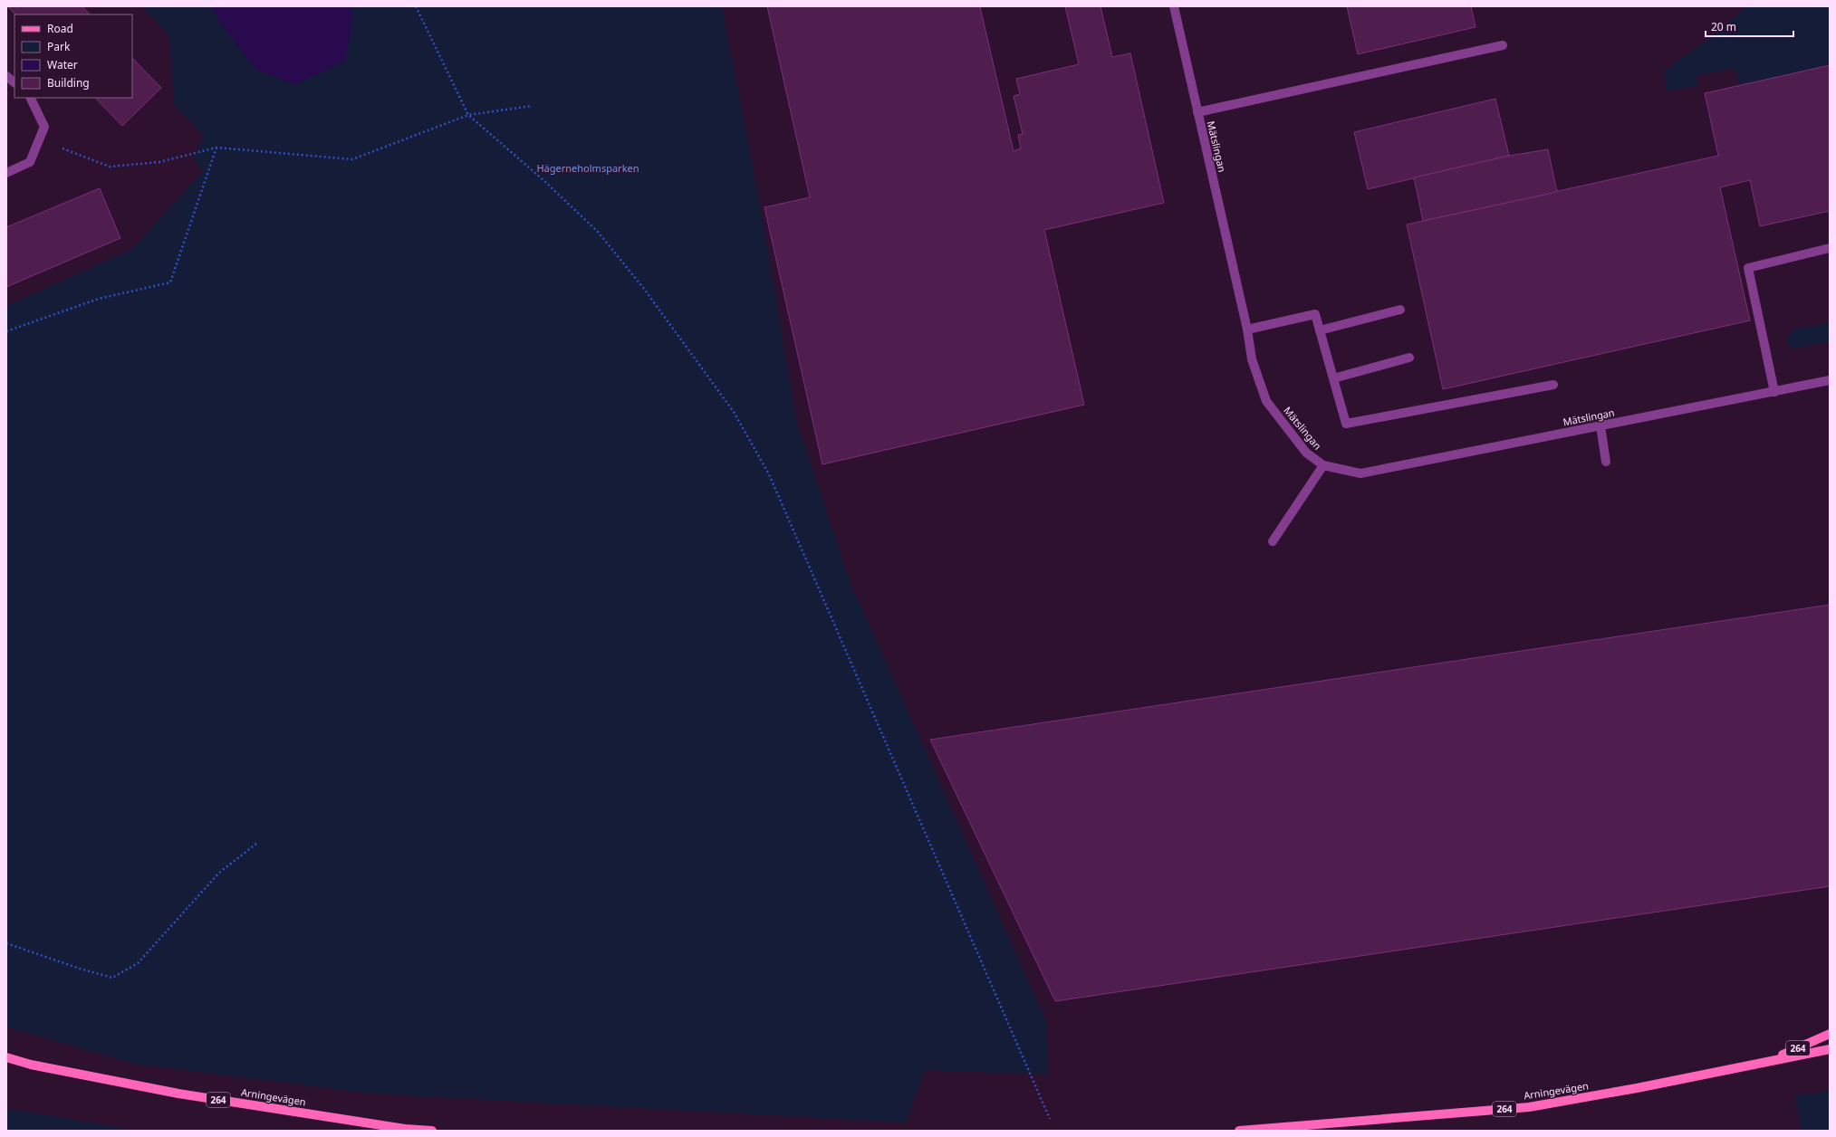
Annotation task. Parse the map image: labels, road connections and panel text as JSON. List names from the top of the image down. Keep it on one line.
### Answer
{"streets":{"main road":["264","Arningevägen"],"street":["Mätslingan"]},"parks":["Hägerneholmsparken"],"legend":["Road","Park","Water","Building"],"scale_bar":"20 m"}
